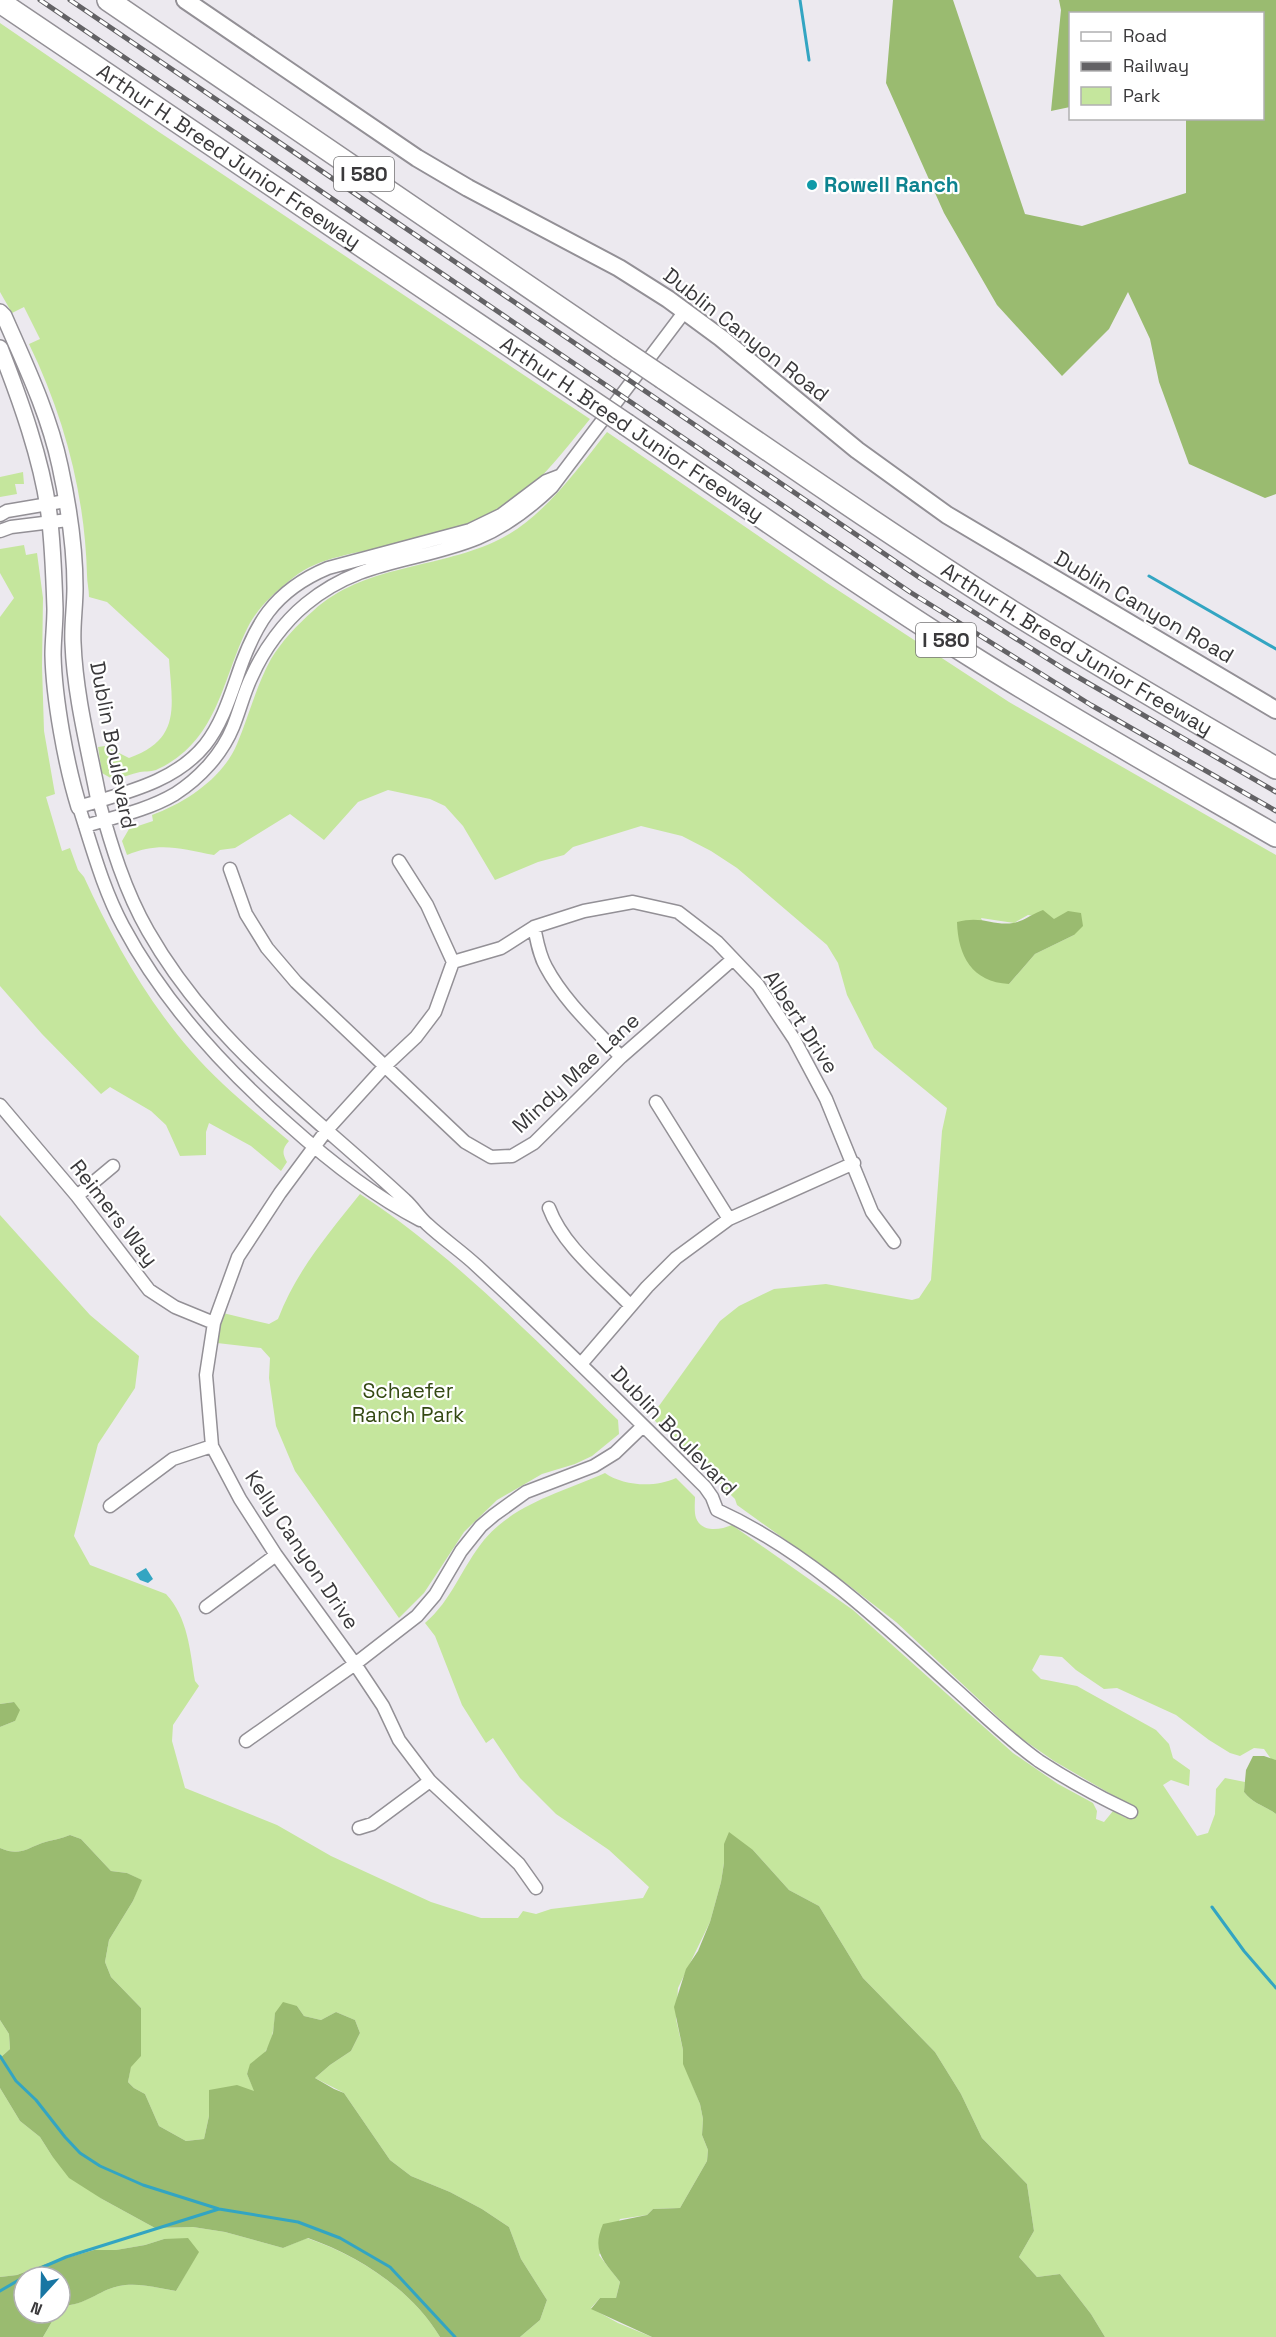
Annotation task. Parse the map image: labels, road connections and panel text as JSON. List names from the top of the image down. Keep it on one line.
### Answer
{"streets":{"highway":["Arthur H. Breed Junior Freeway","I 580"],"main road":["Dublin Canyon Road"],"street":["Dublin Boulevard","Albert Drive","Mindy Mae Lane","Reimers Way","Kelly Canyon Drive"]},"crossings":[["Dublin Boulevard","Kelly Canyon Drive"],["Albert Drive","Mindy Mae Lane"],["Albert Drive","Kelly Canyon Drive"],["Mindy Mae Lane","Kelly Canyon Drive"],["Reimers Way","Kelly Canyon Drive"]],"parks":["Schaefer Ranch Park"],"places":["Rowell Ranch"],"legend":["Road","Railway","Park"],"north":"bottom"}
